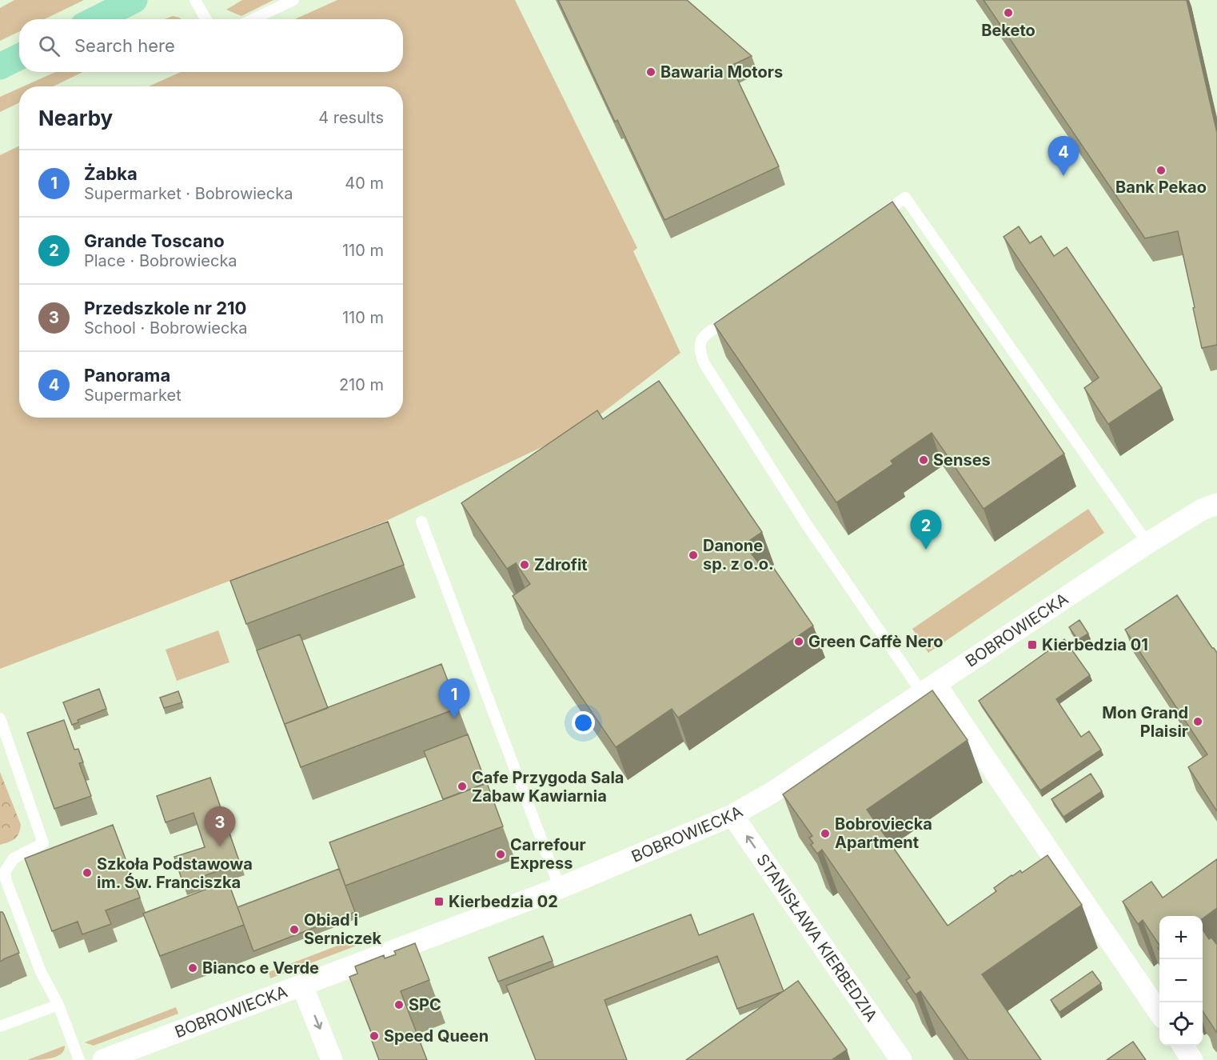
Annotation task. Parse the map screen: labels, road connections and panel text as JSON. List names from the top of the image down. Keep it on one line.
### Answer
{"streets":{"street":["BOBROWIECKA","STANISŁAWA KIERBEDZIA"]},"crossings":[["BOBROWIECKA","STANISŁAWA KIERBEDZIA"]],"one_way":["STANISŁAWA KIERBEDZIA"],"places":{"other":["Beketo","Bawaria Motors","Bank Pekao","Senses","Danone sp. z o.o.","Zdrofit","Green Caffè Nero","Mon Grand Plaisir","Cafe Przygoda Sala Zabaw Kawiarnia","Bobroviecka Apartment","Carrefour Express","Szkoła Podstawowa im. Św. Franciszka","Obiad i Serniczek","Bianco e Verde","SPC","Speed Queen"],"transit":["Kierbedzia 01","Kierbedzia 02"]},"page":{"search":"Search here","heading":["Nearby","4 results"],"pins":["4","2","1","3"],"list":[{"mark":"1","name":"Żabka","note":"Supermarket · Bobrowiecka","value":"40 m"},{"mark":"2","name":"Grande Toscano","note":"Place · Bobrowiecka","value":"110 m"},{"mark":"3","name":"Przedszkole nr 210","note":"School · Bobrowiecka","value":"110 m"},{"mark":"4","name":"Panorama","note":"Supermarket","value":"210 m"}],"map_buttons":["+","−"]}}
